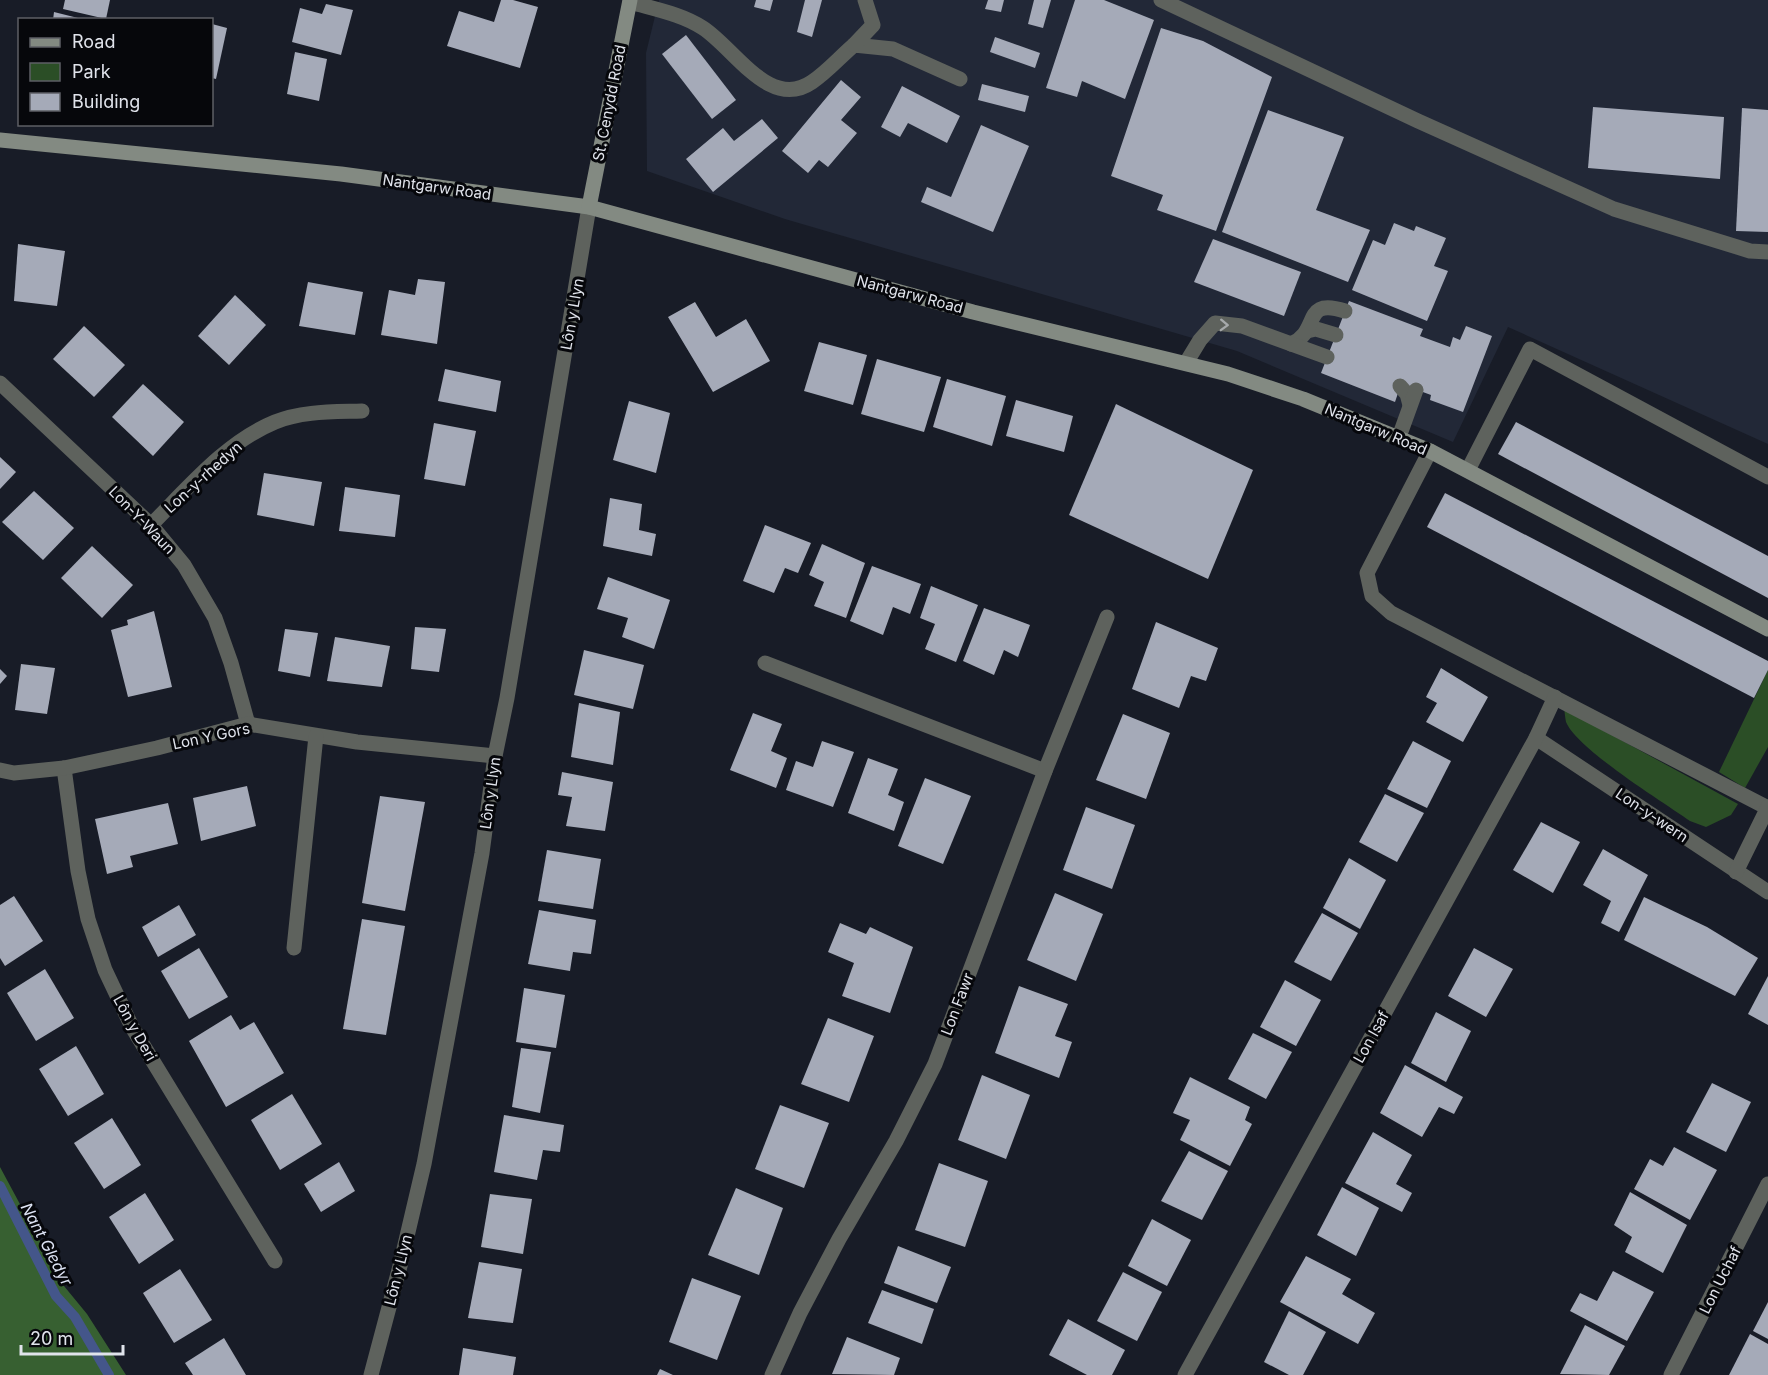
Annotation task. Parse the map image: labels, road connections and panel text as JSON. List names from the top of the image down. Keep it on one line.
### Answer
{"streets":{"main road":["St. Cenydd Road","Nantgarw Road"],"street":["Lôn y Llyn","Lon-y-rhedyn","Lon-Y-Waun","Lon Y Gors","Lon-y-wern","Lon Fawr","Lôn y Deri","Lon Isaf","Lon Uchaf"]},"crossings":[["St. Cenydd Road","Nantgarw Road"],["St. Cenydd Road","Lôn y Llyn"],["Nantgarw Road","Lôn y Llyn"],["Lôn y Llyn","Lon Y Gors"],["Lon-y-rhedyn","Lon-Y-Waun"],["Lon-Y-Waun","Lon Y Gors"],["Lon Y Gors","Lôn y Deri"],["Lon-y-wern","Lon Isaf"]],"water":["Nant Gledyr"],"legend":["Road","Park","Building"],"scale_bar":"20 m"}
